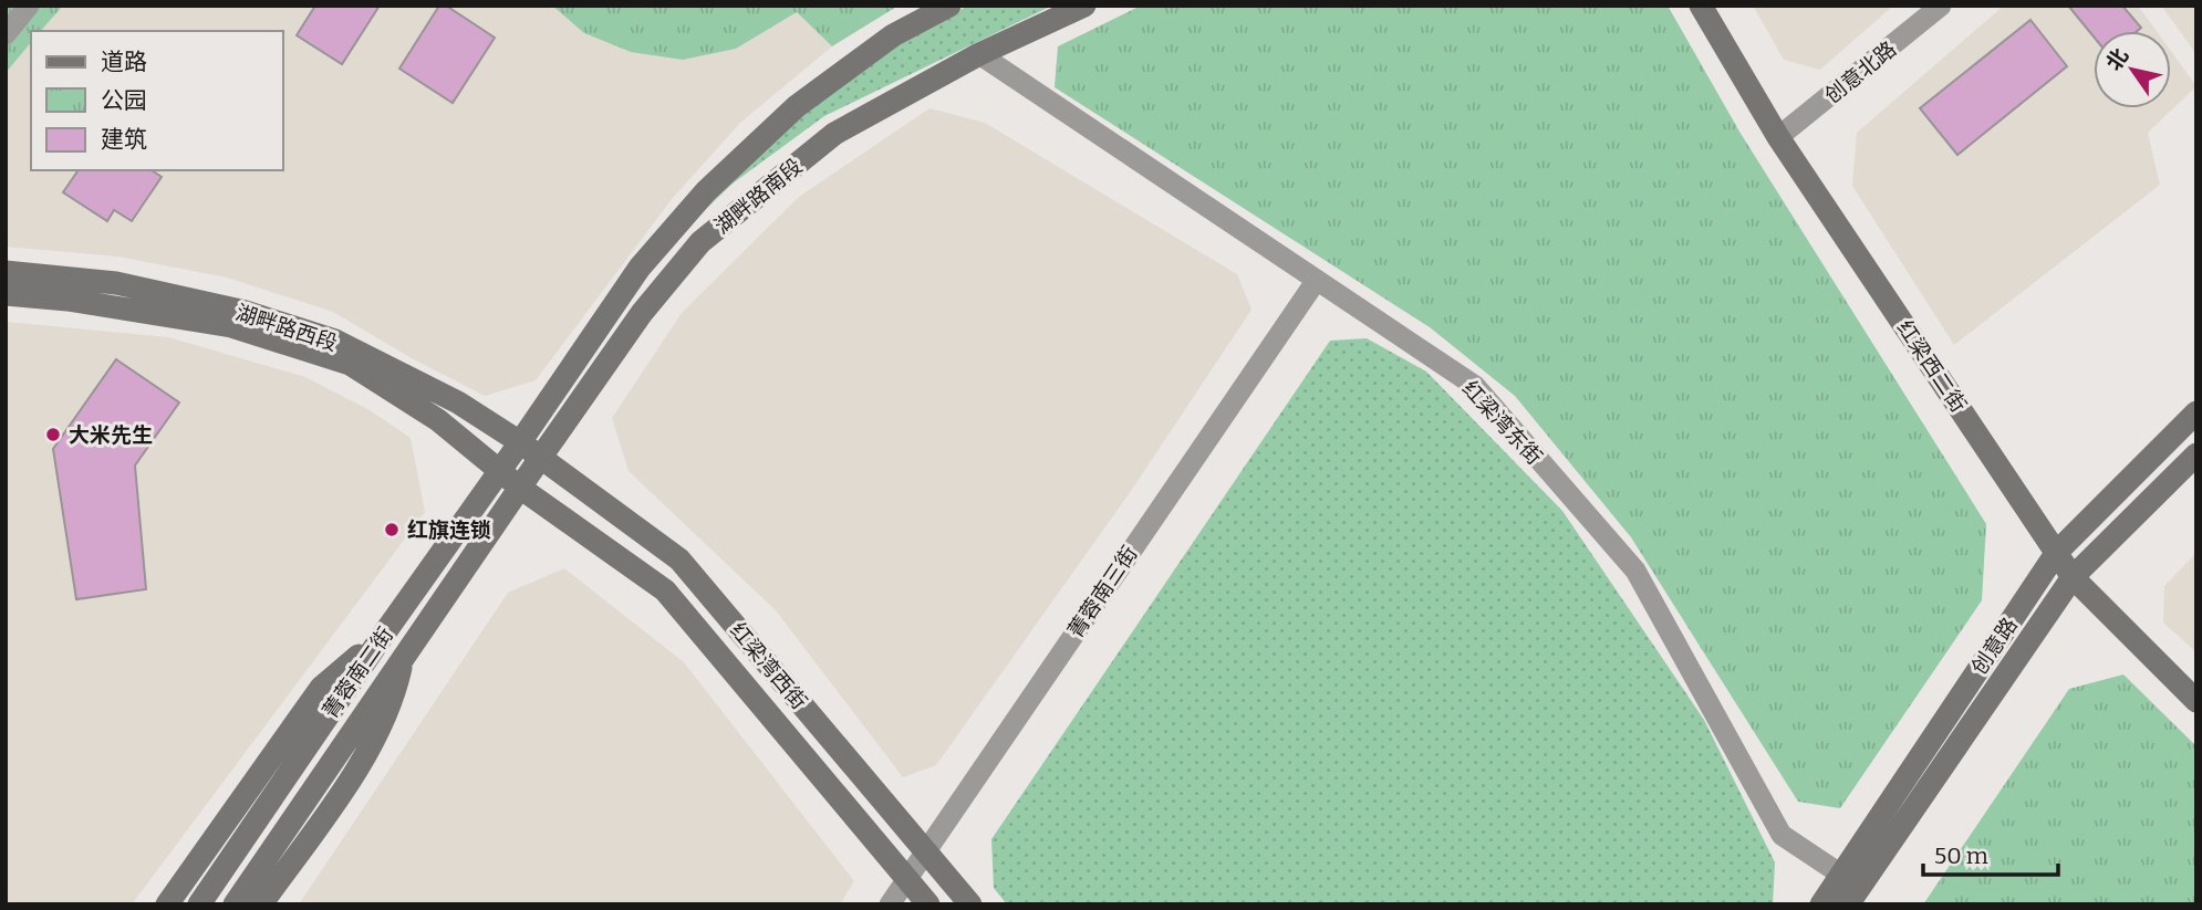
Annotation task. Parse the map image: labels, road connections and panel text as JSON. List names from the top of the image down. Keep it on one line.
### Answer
{"streets":{"street":["创意北路","湖畔路南段","湖畔路西段","红梁西二街","红梁湾东街","菁蓉南三街","创意路","红梁湾西街","菁蓉南二街"]},"crossings":[["创意北路","红梁西二街"],["湖畔路南段","湖畔路西段"],["湖畔路南段","红梁湾东街"],["湖畔路南段","红梁湾西街"],["湖畔路南段","菁蓉南二街"],["湖畔路西段","红梁湾西街"],["湖畔路西段","菁蓉南二街"],["红梁西二街","创意路"],["红梁湾东街","菁蓉南三街"],["红梁湾东街","创意路"],["菁蓉南三街","红梁湾西街"],["红梁湾西街","菁蓉南二街"]],"places":["大米先生","红旗连锁"],"legend":["道路","公园","建筑"],"scale_bar":"50 m","north":"top left"}
